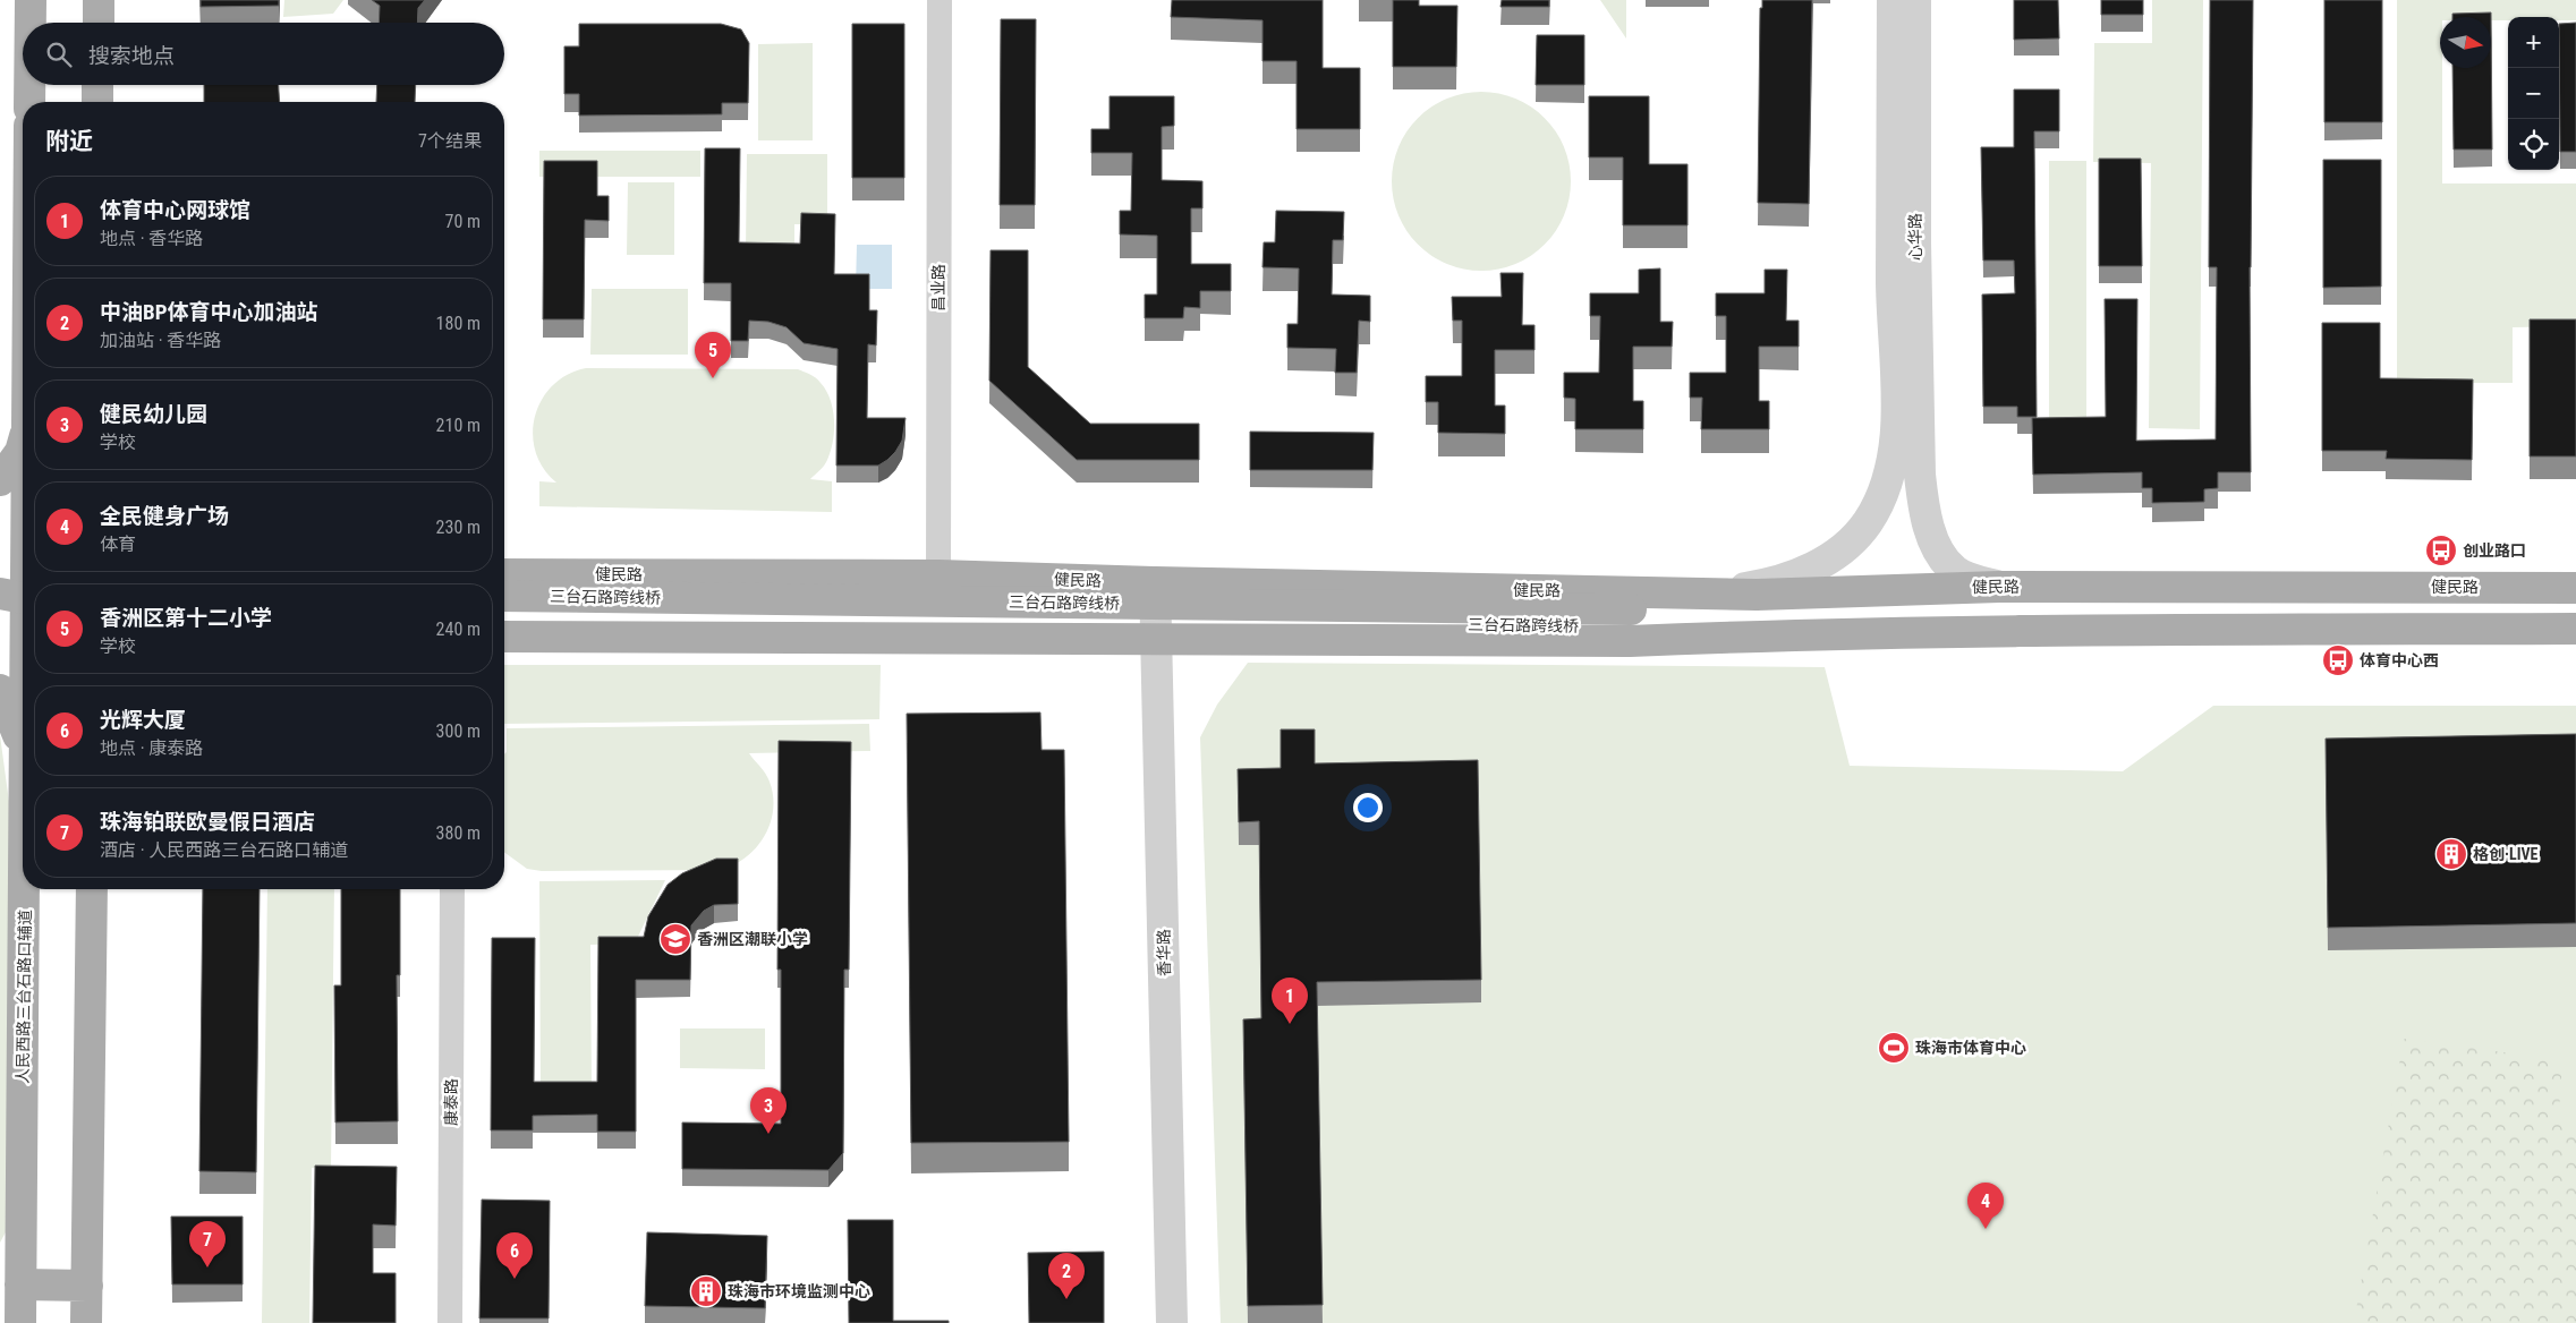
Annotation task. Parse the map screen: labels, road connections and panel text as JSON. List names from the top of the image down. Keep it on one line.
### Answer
{"streets":{"main road":["健民路","三台石路跨线桥","人民西路三台石路口辅道"],"street":["心华路","昌业路","香华路","康泰路"]},"crossings":[["心华路","健民路"],["昌业路","健民路"],["健民路","香华路"]],"places":{"bus stop":["创业路口","体育中心西"],"building":["格创·LIVE","珠海市环境监测中心"],"school or university":["香洲区潮联小学"],"sports":["珠海市体育中心"]},"north":"right","page":{"map_buttons":["+","−"],"search":"搜索地点","heading":["附近","7个结果"],"list":[{"mark":"1","name":"体育中心网球馆","note":"地点 · 香华路","value":"70 m"},{"mark":"2","name":"中油BP体育中心加油站","note":"加油站 · 香华路","value":"180 m"},{"mark":"3","name":"健民幼儿园","note":"学校","value":"210 m"},{"mark":"4","name":"全民健身广场","note":"体育","value":"230 m"},{"mark":"5","name":"香洲区第十二小学","note":"学校","value":"240 m"},{"mark":"6","name":"光辉大厦","note":"地点 · 康泰路","value":"300 m"},{"mark":"7","name":"珠海铂联欧曼假日酒店","note":"酒店 · 人民西路三台石路口辅道","value":"380 m"}],"pins":["5","1","3","4","7","6","2"]}}
